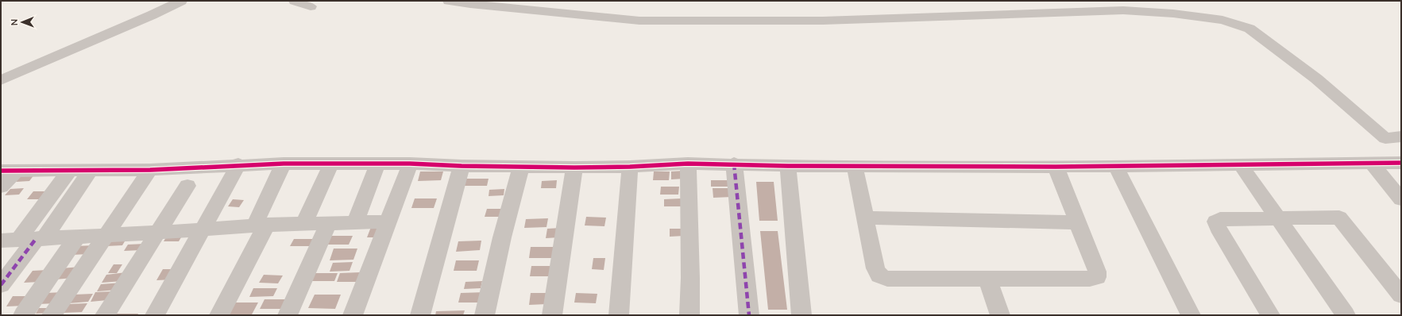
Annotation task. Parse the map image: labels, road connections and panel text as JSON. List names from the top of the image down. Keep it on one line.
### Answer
{"north":"left"}
